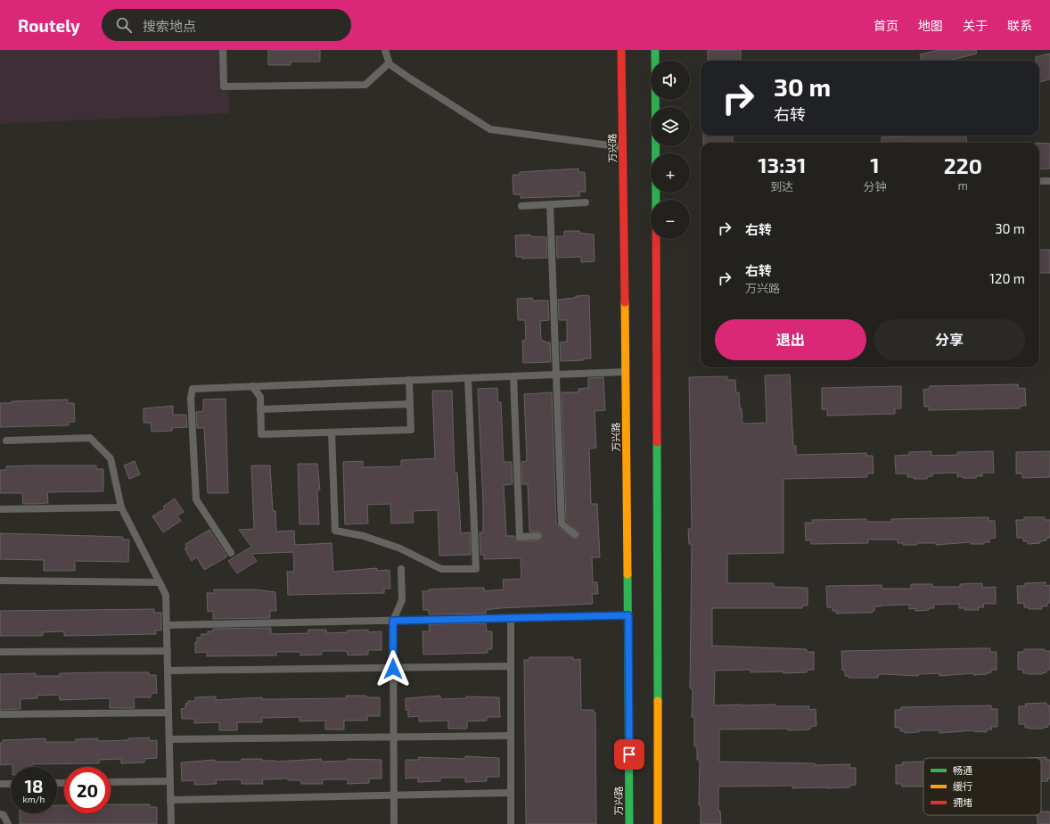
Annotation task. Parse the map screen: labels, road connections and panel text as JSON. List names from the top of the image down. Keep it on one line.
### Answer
{"streets":{"main road":["万兴路"]},"legend":["畅通","缓行","拥堵"],"page":{"header":"Routely","search":"搜索地点","nav":["首页","地图","关于","联系"],"map_buttons":["+","−"],"turn":["30 m","右转"],"eta":["13:31","到达","1","分钟","220","m"],"list":[{"name":"右转","value":"30 m"},{"name":"右转","note":"万兴路","value":"120 m"}],"buttons":["退出","分享"],"speed":"18 km/h","limit":"20"}}
